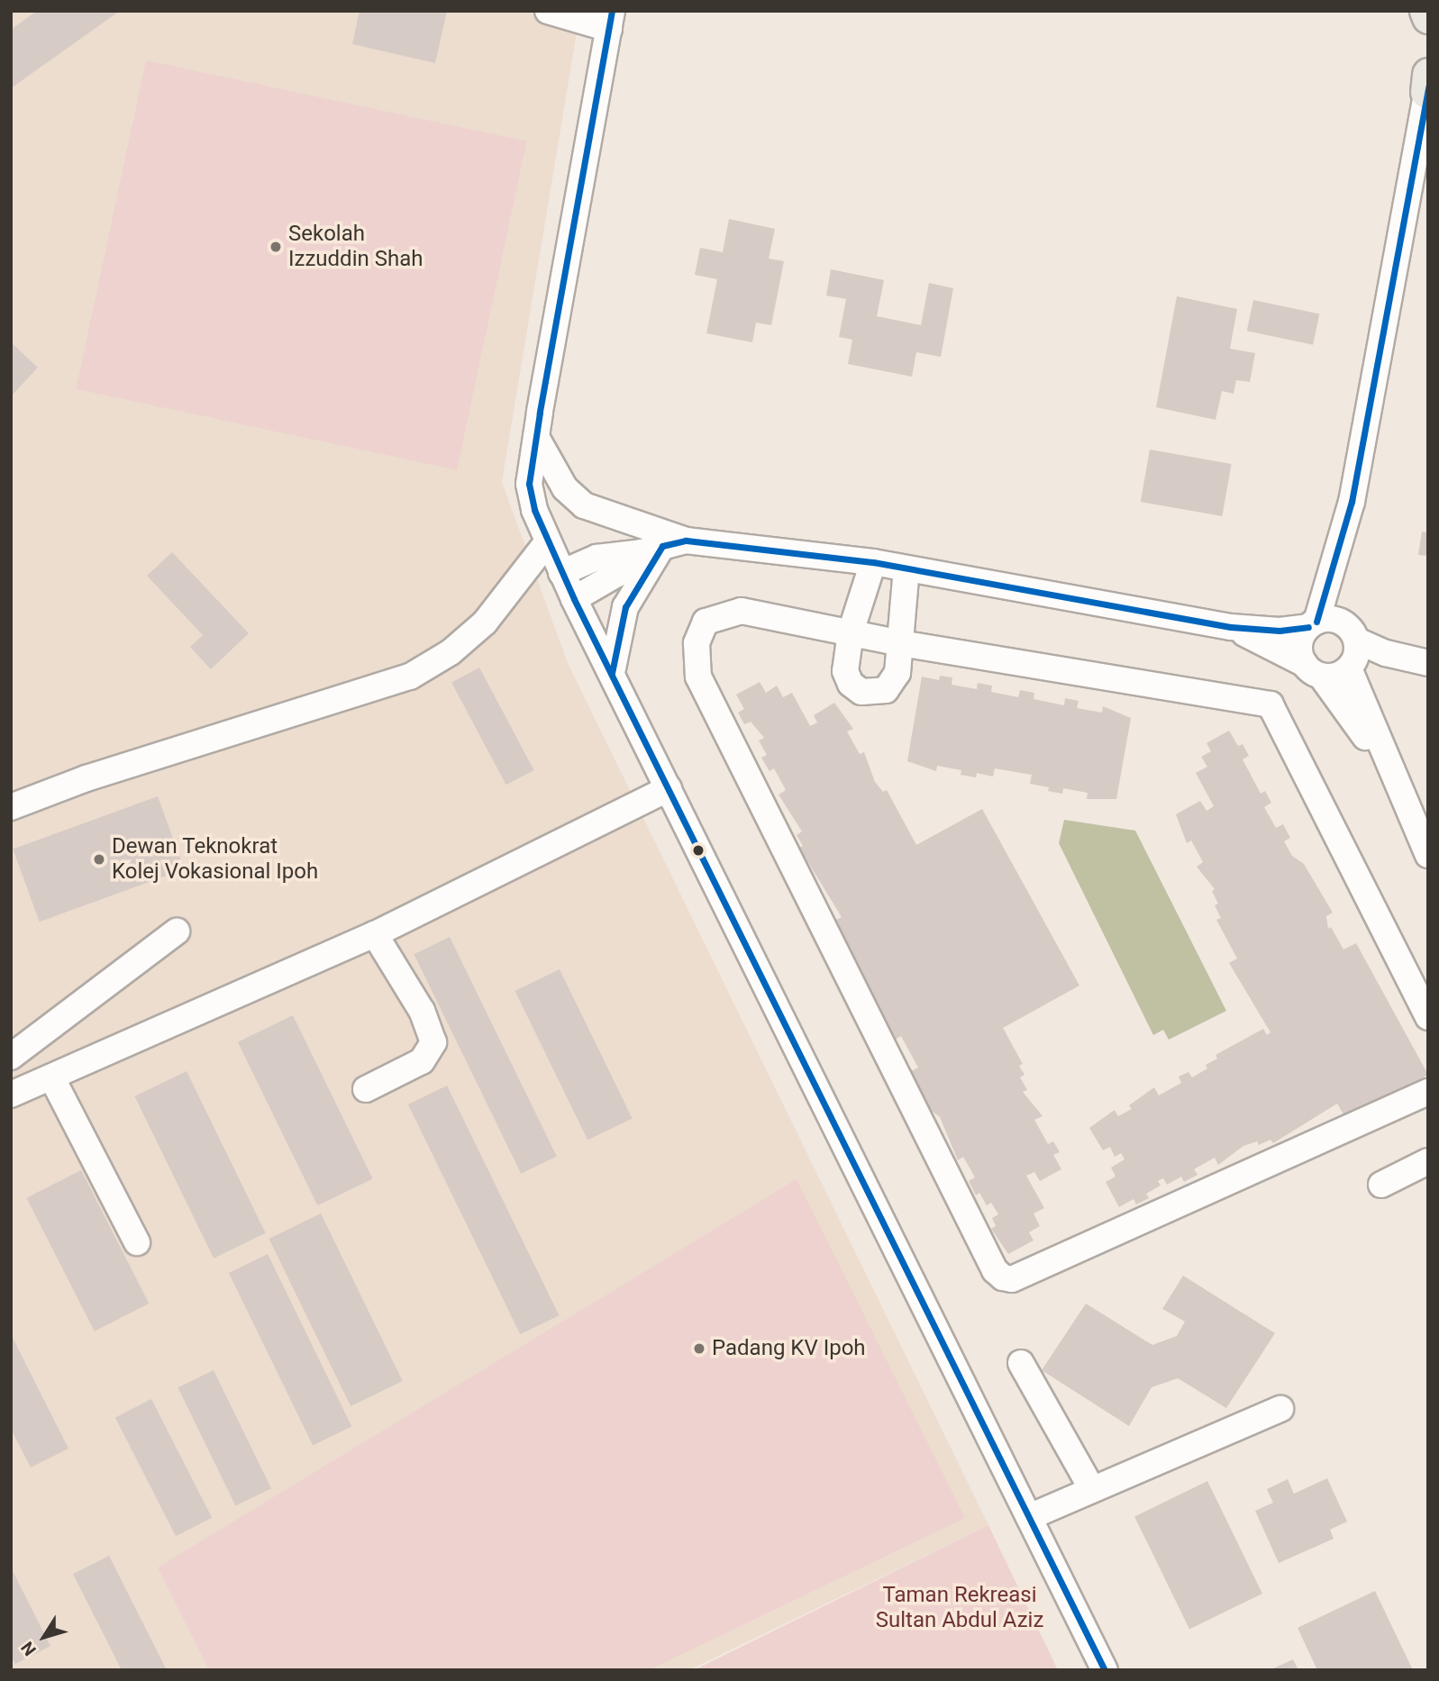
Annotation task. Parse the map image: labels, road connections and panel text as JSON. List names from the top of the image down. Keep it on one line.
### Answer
{"parks":["Taman Rekreasi Sultan Abdul Aziz"],"places":["Sekolah Izzuddin Shah","Dewan Teknokrat Kolej Vokasional Ipoh","Padang KV Ipoh"],"north":"bottom left"}
